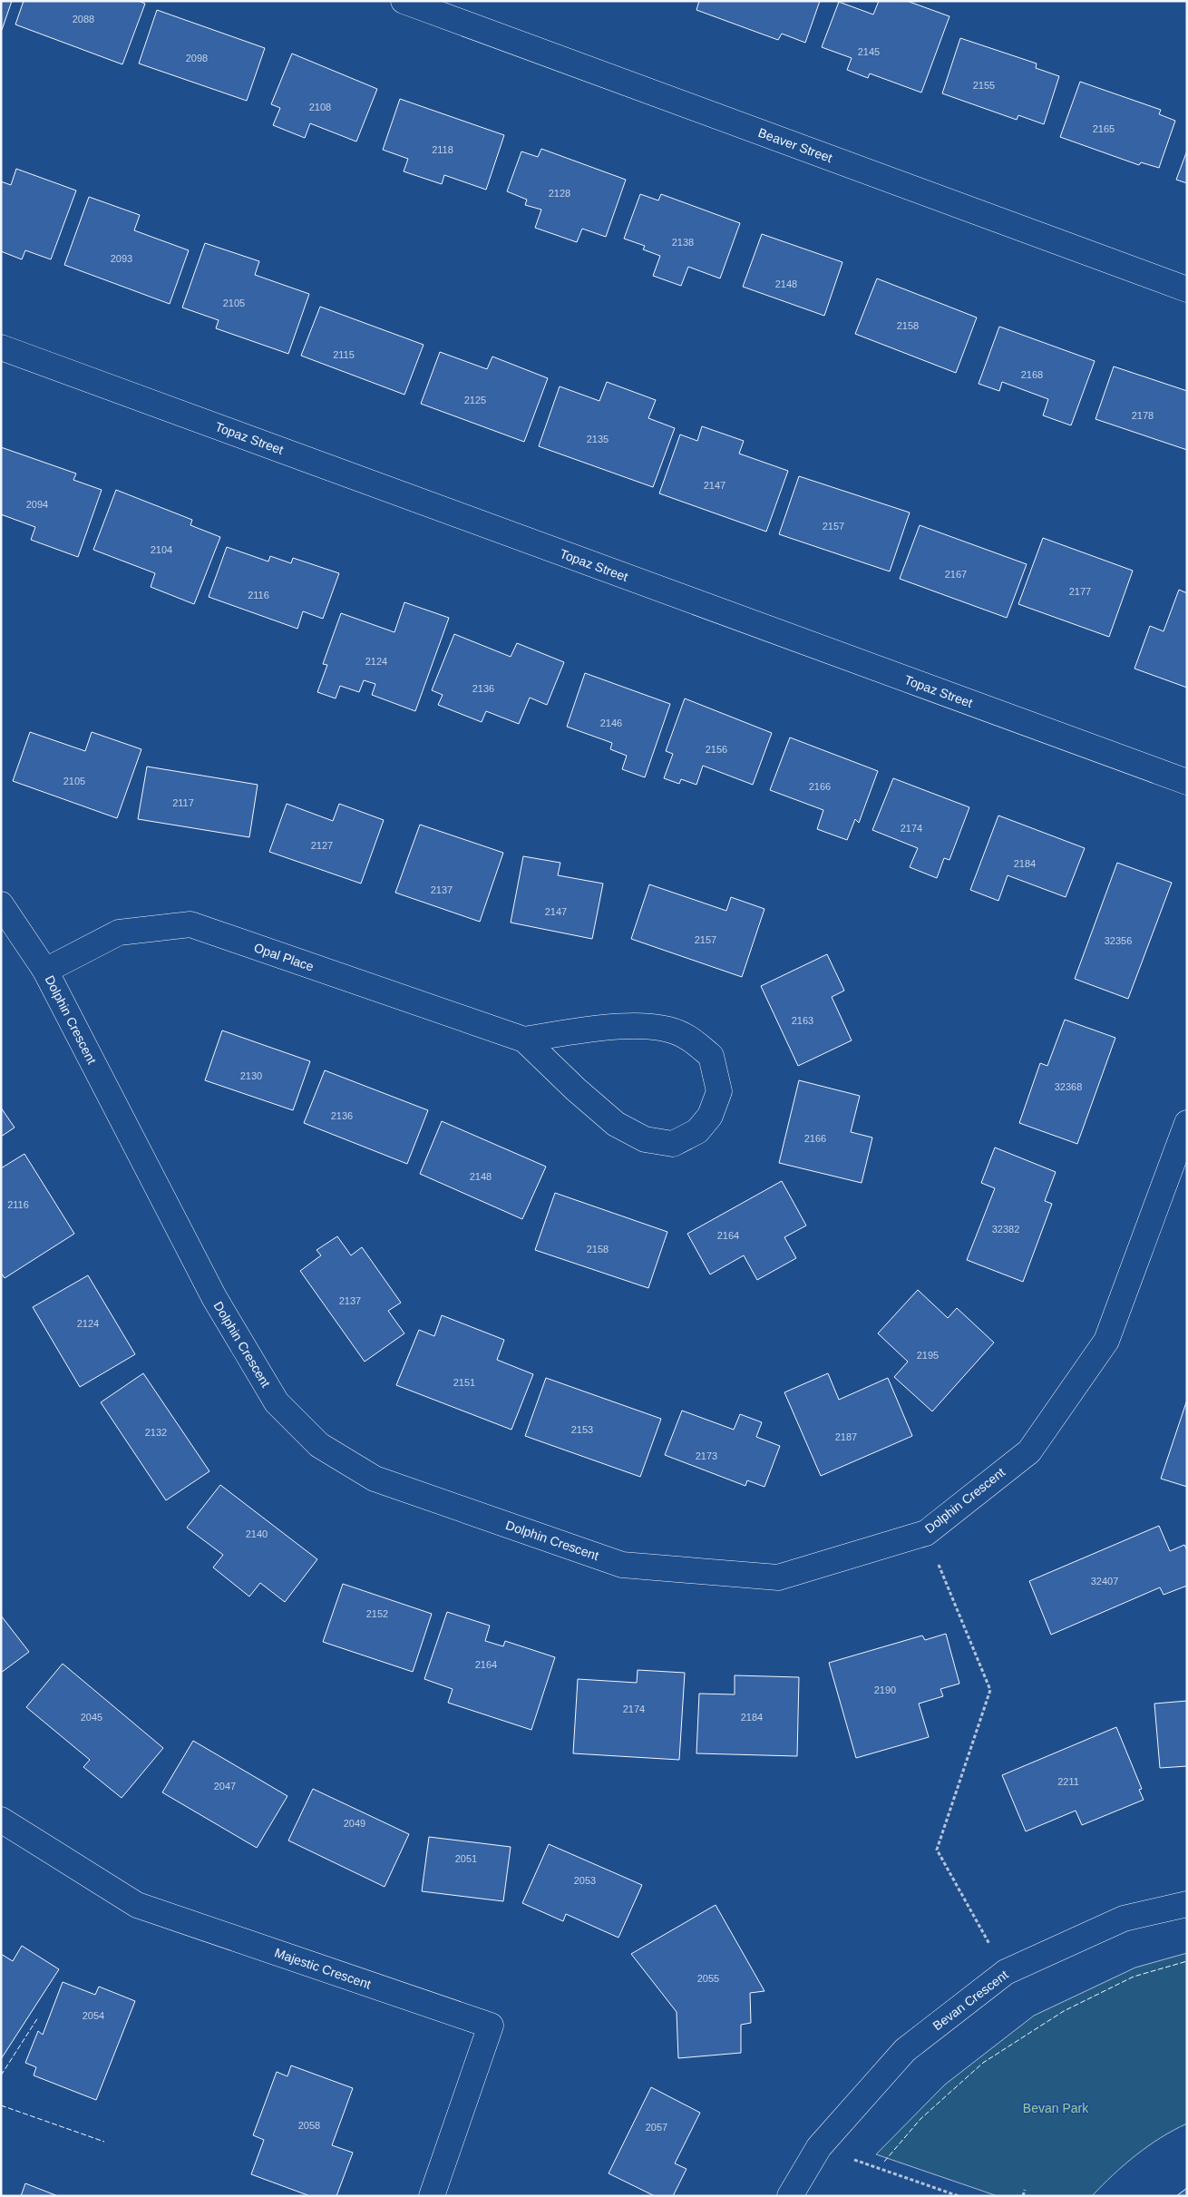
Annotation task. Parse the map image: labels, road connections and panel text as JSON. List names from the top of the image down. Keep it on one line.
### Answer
{"streets":{"street":["Beaver Street","Topaz Street","Opal Place","Dolphin Crescent","Majestic Crescent","Bevan Crescent"]},"crossings":[["Opal Place","Dolphin Crescent"]],"parks":["Bevan Park"],"house_numbers":["2088","2145","2098","2155","2108","2165","2118","2128","2138","2093","2148","2105","2158","2115","2168","2125","2178","2135","2147","2094","2157","2104","2167","2177","2116","2124","2136","2146","2156","2105","2166","2117","2174","2127","2184","2137","2147","2157","32356","2163","2130","32368","2136","2166","2148","2116","32382","2164","2158","2137","2124","2195","2151","2153","2132","2187","2173","2140","32407","2152","2164","2190","2174","2045","2184","2211","2047","2049","2051","2053","2055","2054","2058","2057"]}
